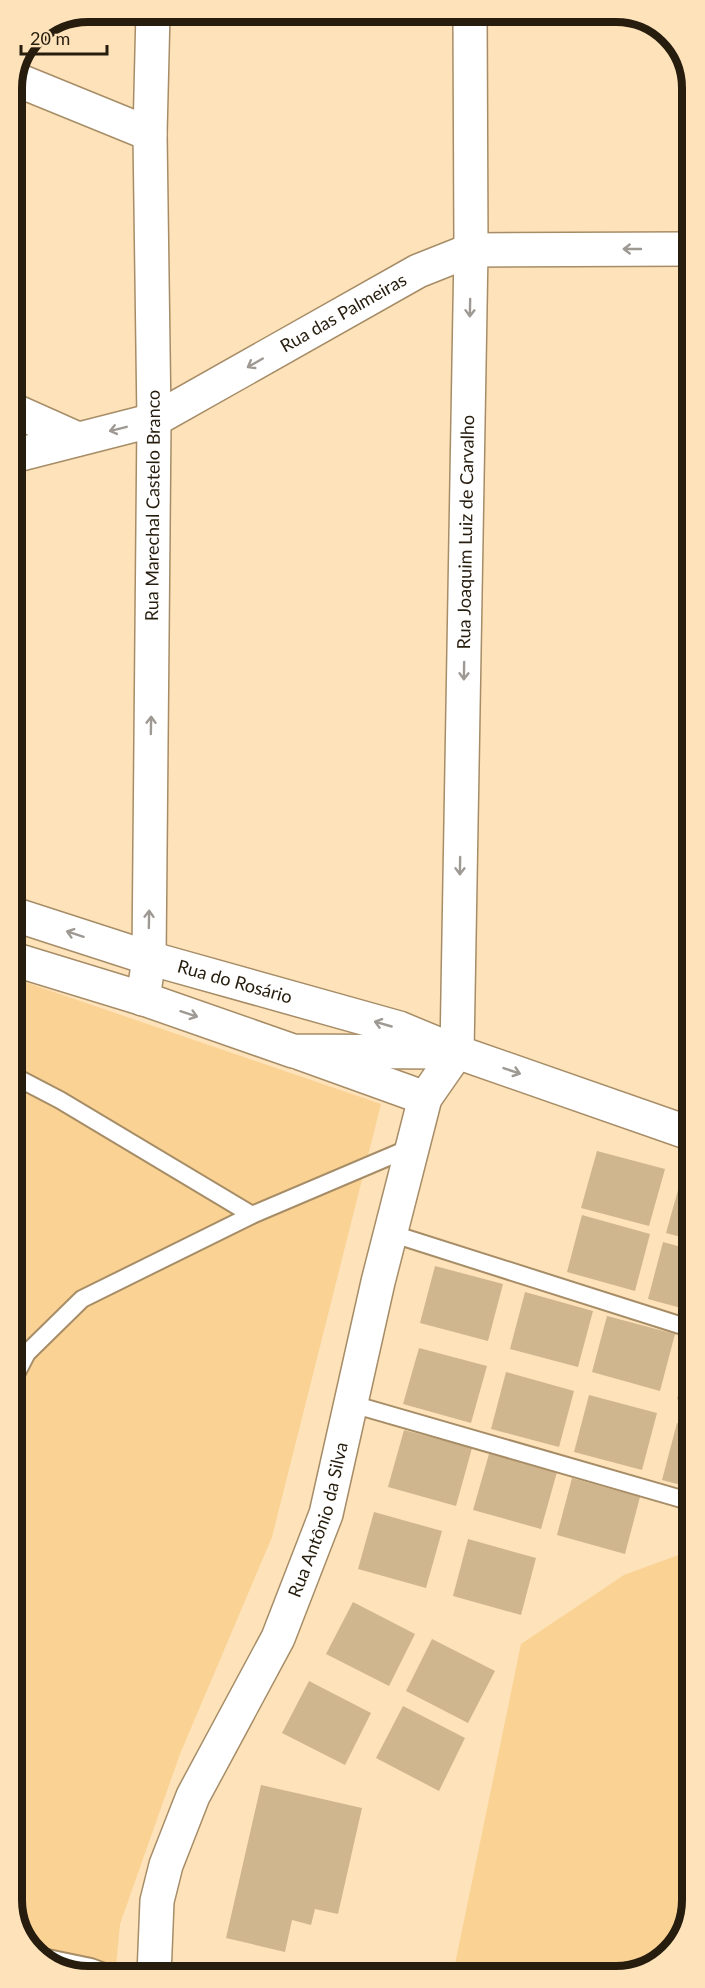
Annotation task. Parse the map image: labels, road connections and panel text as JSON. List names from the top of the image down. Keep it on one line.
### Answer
{"streets":{"street":["Rua das Palmeiras","Rua Marechal Castelo Branco","Rua Joaquim Luiz de Carvalho","Rua do Rosário","Rua Antônio da Silva"]},"crossings":[["Rua das Palmeiras","Rua Marechal Castelo Branco"],["Rua das Palmeiras","Rua Joaquim Luiz de Carvalho"],["Rua Marechal Castelo Branco","Rua do Rosário"],["Rua Joaquim Luiz de Carvalho","Rua do Rosário"],["Rua Joaquim Luiz de Carvalho","Rua Antônio da Silva"],["Rua do Rosário","Rua Antônio da Silva"]],"one_way":["Rua das Palmeiras","Rua Marechal Castelo Branco","Rua Joaquim Luiz de Carvalho"],"scale_bar":"20 m"}
